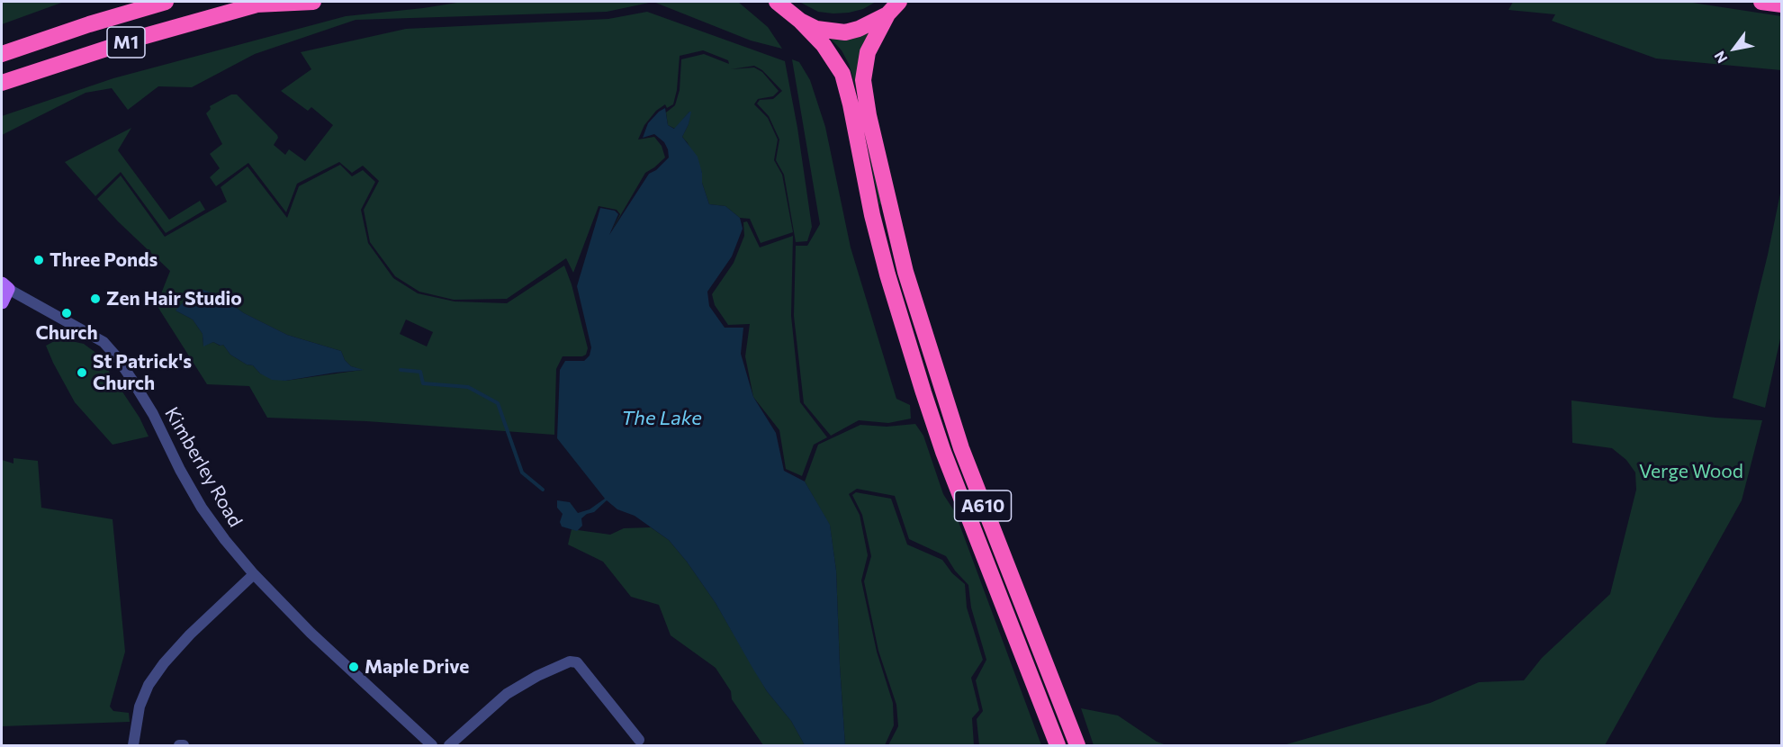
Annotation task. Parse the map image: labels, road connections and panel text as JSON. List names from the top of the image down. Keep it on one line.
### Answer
{"streets":{"highway":["M1","A610"],"street":["Kimberley Road"]},"water":["The Lake"],"parks":["Verge Wood"],"places":["Three Ponds","Zen Hair Studio","Church","St Patrick's Church","Maple Drive"],"north":"bottom left"}
